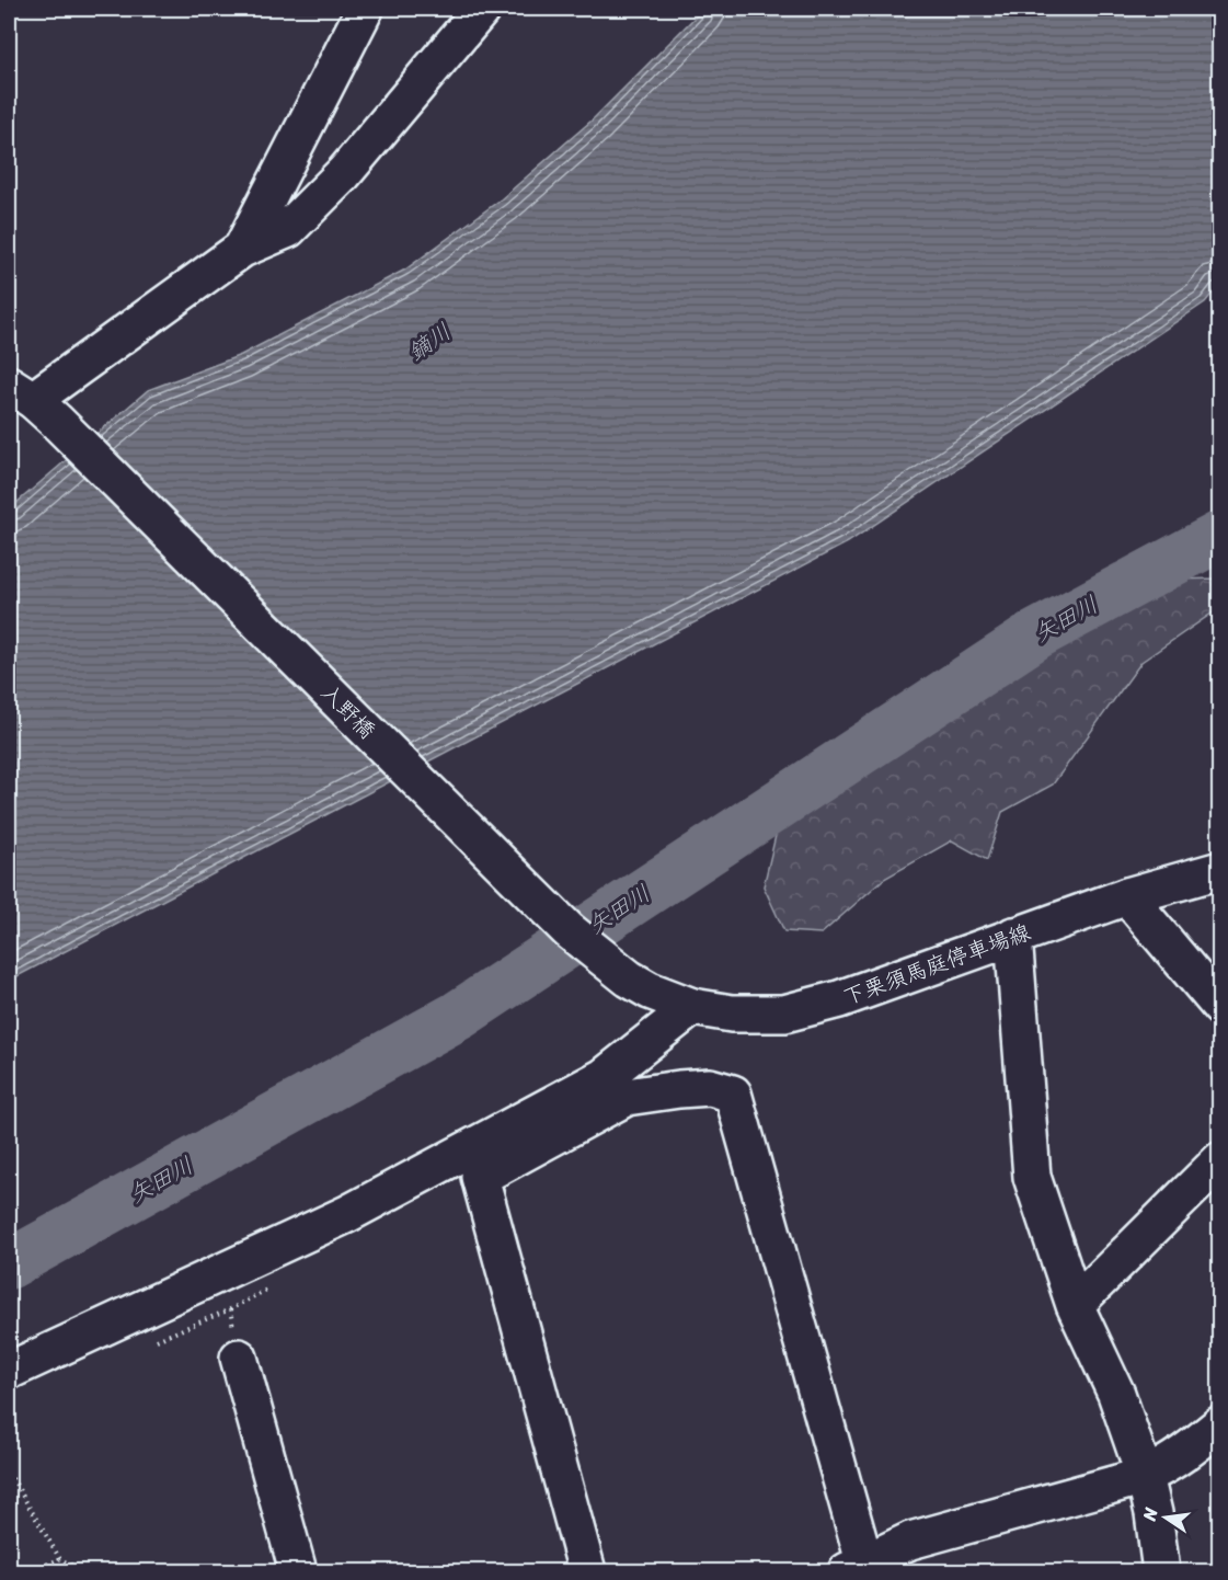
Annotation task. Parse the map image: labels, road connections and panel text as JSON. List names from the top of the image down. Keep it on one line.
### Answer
{"streets":{"street":["入野橋","下栗須馬庭停車場線"]},"crossings":[["入野橋","下栗須馬庭停車場線"]],"water":["鏑川","矢田川"],"north":"left"}
